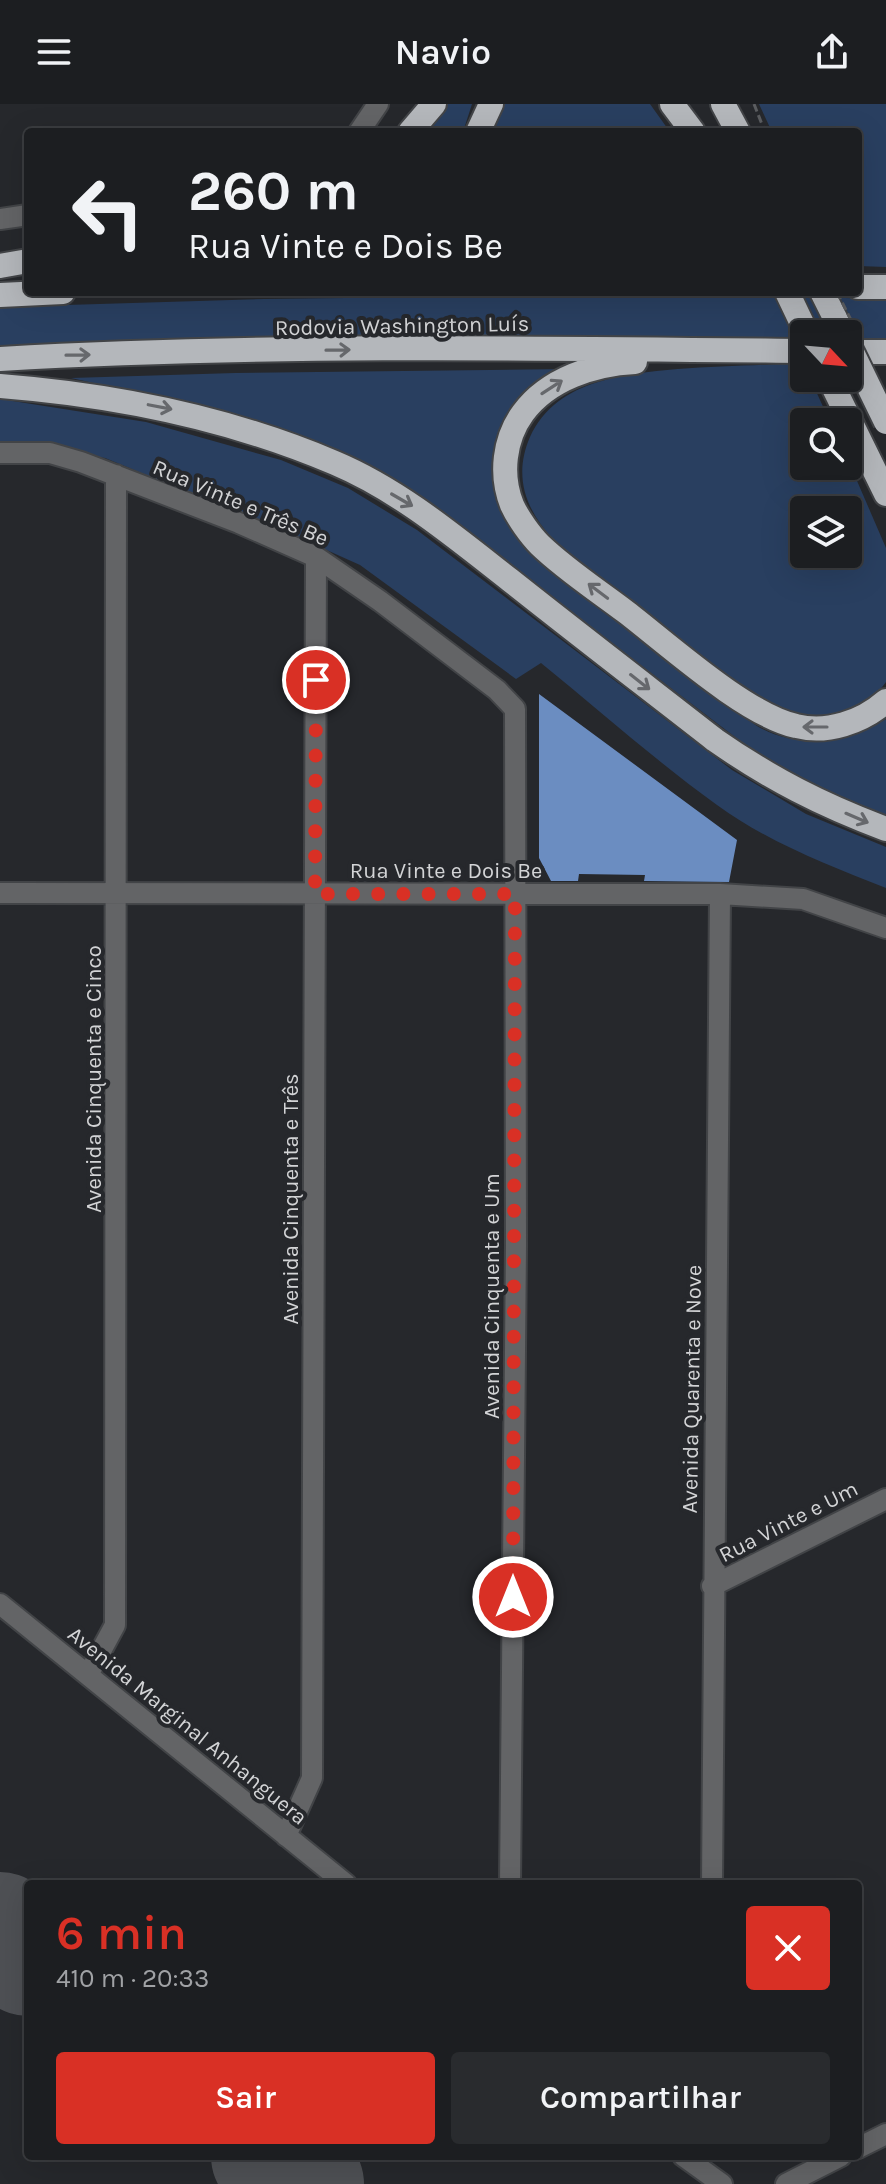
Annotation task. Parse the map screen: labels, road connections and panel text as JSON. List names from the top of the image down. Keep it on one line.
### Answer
{"streets":{"highway":["Rodovia Washington Luís"],"street":["Rua Vinte e Três Be","Rua Vinte e Dois Be","Avenida Cinquenta e Cinco","Avenida Cinquenta e Três","Avenida Cinquenta e Um","Avenida Quarenta e Nove","Rua Vinte e Um","Avenida Marginal Anhanguera"]},"crossings":[["Rua Vinte e Três Be","Avenida Cinquenta e Cinco"],["Rua Vinte e Três Be","Avenida Cinquenta e Três"],["Rua Vinte e Três Be","Avenida Cinquenta e Um"],["Rua Vinte e Dois Be","Avenida Cinquenta e Cinco"],["Rua Vinte e Dois Be","Avenida Cinquenta e Três"],["Rua Vinte e Dois Be","Avenida Cinquenta e Um"],["Rua Vinte e Dois Be","Avenida Quarenta e Nove"],["Avenida Cinquenta e Cinco","Avenida Marginal Anhanguera"],["Avenida Cinquenta e Três","Avenida Marginal Anhanguera"],["Avenida Quarenta e Nove","Rua Vinte e Um"]],"one_way":["Rodovia Washington Luís"],"north":"bottom right","page":{"header":"Navio","turn":["260 m","Rua Vinte e Dois Be"],"heading":["6 min","410 m · 20:33"],"buttons":["Sair","Compartilhar"]}}
